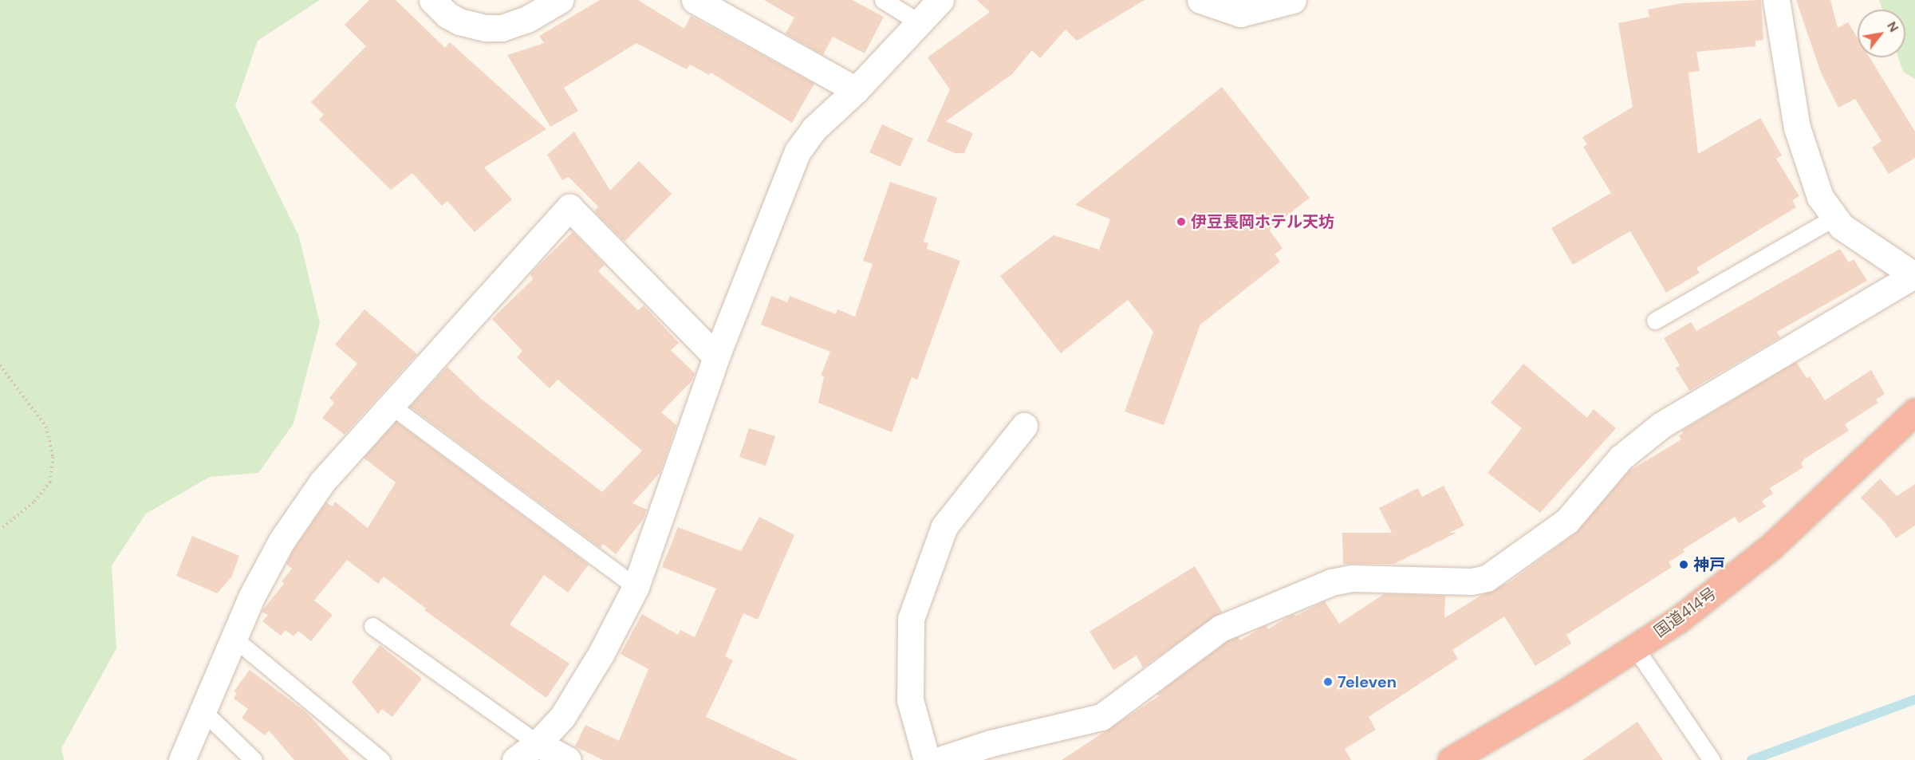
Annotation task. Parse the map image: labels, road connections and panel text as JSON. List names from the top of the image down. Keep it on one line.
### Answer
{"streets":{"highway":["国道414号"]},"places":["伊豆長岡ホテル天坊","神戸","7eleven"],"north":"top right"}
